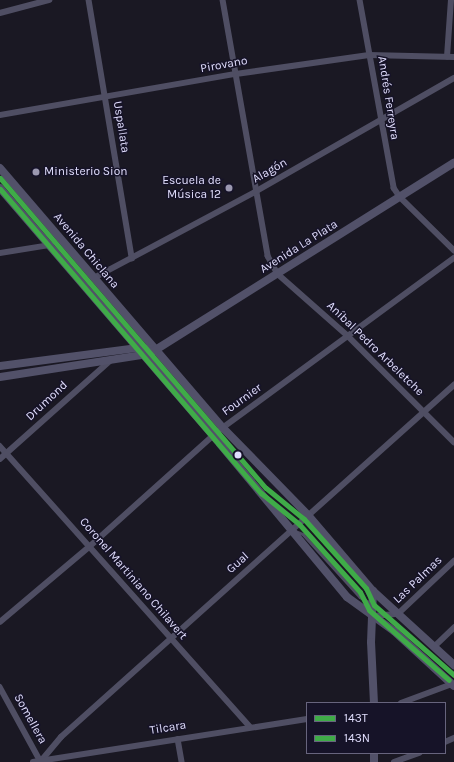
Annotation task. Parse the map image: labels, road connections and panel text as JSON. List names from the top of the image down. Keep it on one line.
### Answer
{"streets":{"main road":["Avenida La Plata","Avenida Chiclana"],"street":["Pirovano","Andrés Ferreyra","Uspallata","Alagón","Aníbal Pedro Arbeletche","Fournier","Drumond","Gual","Coronel Martiniano Chilavert","Las Palmas","Somellera","Tilcara"]},"crossings":[["Pirovano","Andrés Ferreyra"],["Pirovano","Uspallata"],["Pirovano","Aníbal Pedro Arbeletche"],["Andrés Ferreyra","Alagón"],["Andrés Ferreyra","Avenida La Plata"],["Uspallata","Alagón"],["Alagón","Avenida Chiclana"],["Alagón","Aníbal Pedro Arbeletche"],["Avenida La Plata","Avenida Chiclana"],["Avenida La Plata","Aníbal Pedro Arbeletche"],["Avenida La Plata","Drumond"],["Aníbal Pedro Arbeletche","Fournier"],["Aníbal Pedro Arbeletche","Gual"],["Fournier","Coronel Martiniano Chilavert"],["Drumond","Coronel Martiniano Chilavert"],["Gual","Coronel Martiniano Chilavert"],["Gual","Somellera"],["Gual","Tilcara"],["Coronel Martiniano Chilavert","Tilcara"],["Somellera","Tilcara"]],"places":["Ministerio Sion","Escuela de Música 12"],"lines":["transit line 143T","transit line 143N"],"legend":["143T","143N"]}
